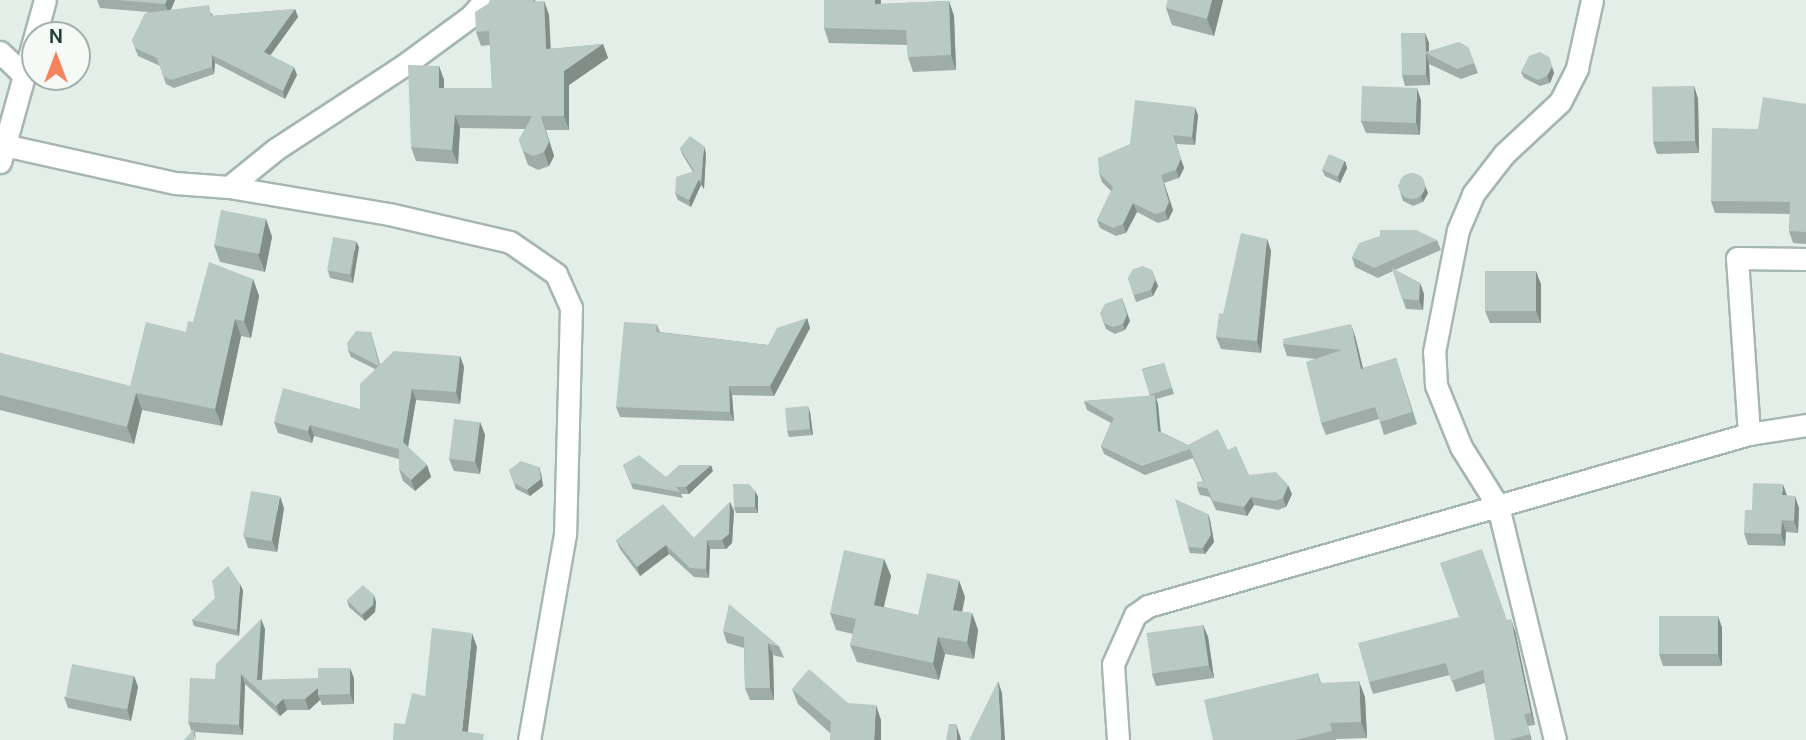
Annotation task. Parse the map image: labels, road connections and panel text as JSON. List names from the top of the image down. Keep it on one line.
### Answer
{"north":"top"}
